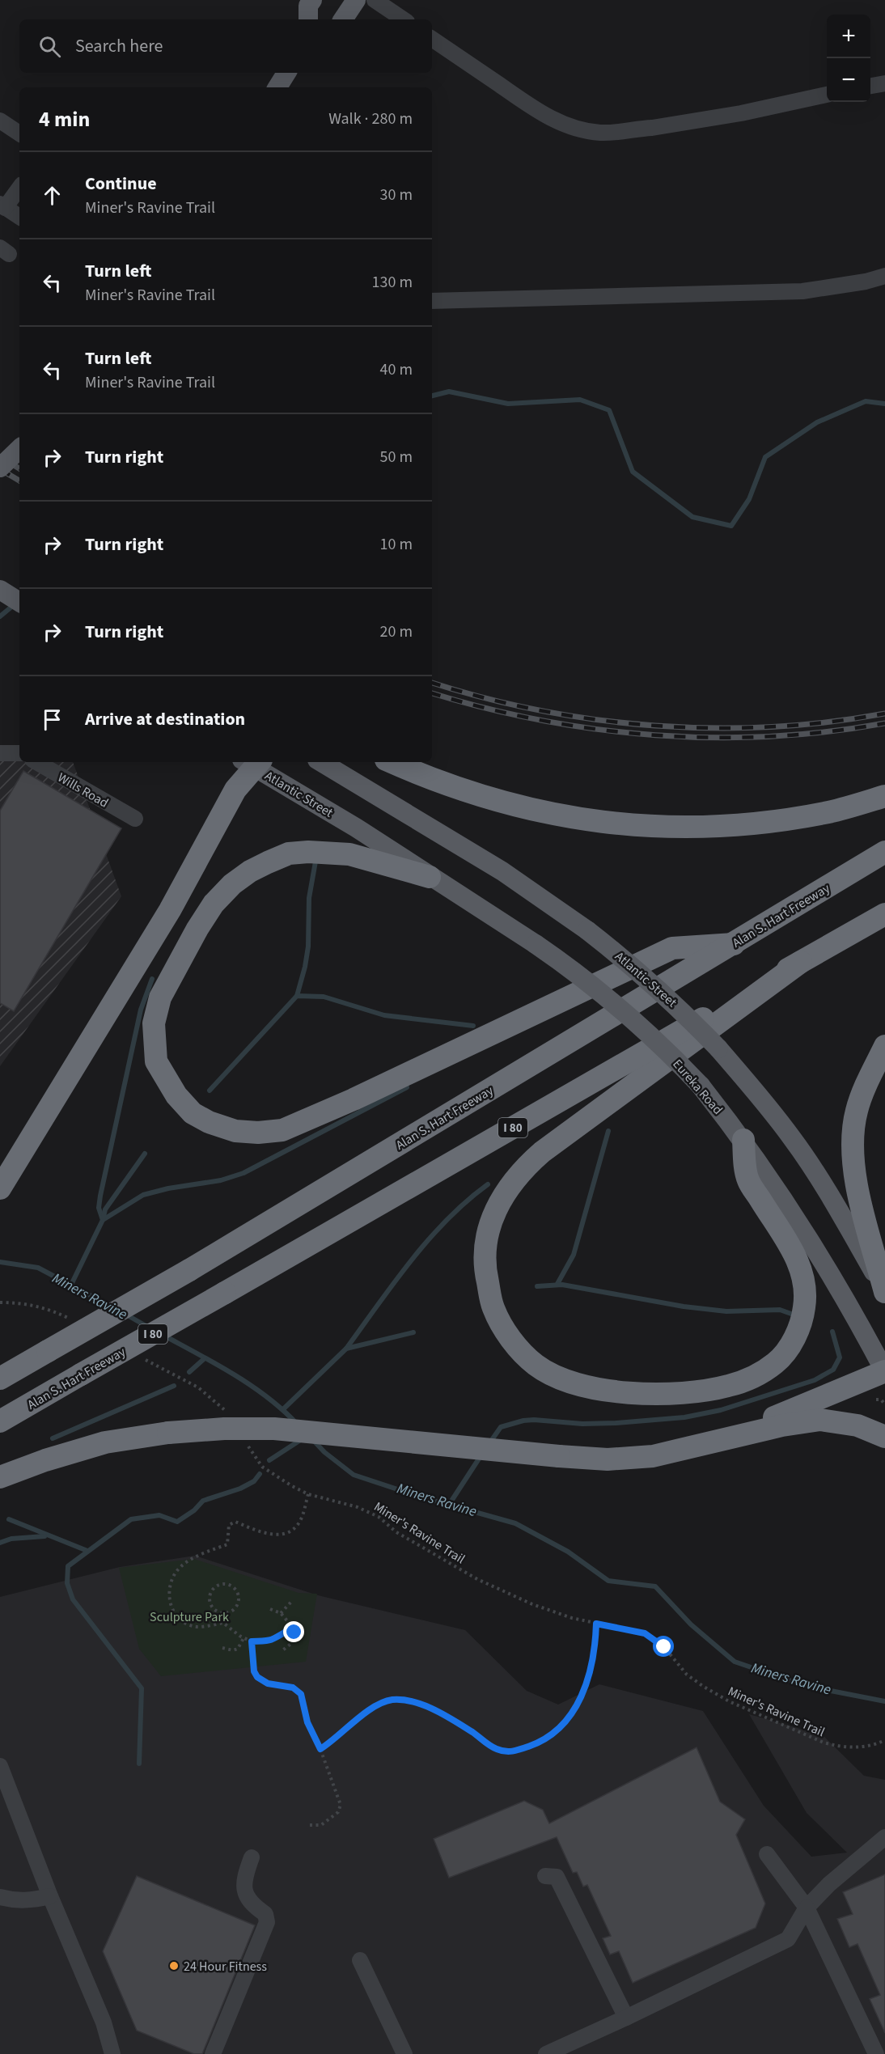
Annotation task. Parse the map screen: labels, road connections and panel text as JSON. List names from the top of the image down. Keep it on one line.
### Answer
{"streets":{"highway":["Alan S. Hart Freeway","I 80"],"main road":["Atlantic Street","Eureka Road"],"street":["Wills Road"],"path":["Miner's Ravine Trail"]},"crossings":[["Atlantic Street","Eureka Road"]],"water":["Miners Ravine"],"parks":["Sculpture Park"],"places":["24 Hour Fitness"],"page":{"map_buttons":["+","−"],"search":"Search here","heading":["4 min","Walk · 280 m"],"list":[["Continue","Miner's Ravine Trail","30 m"],["Turn left","Miner's Ravine Trail","130 m"],["Turn left","Miner's Ravine Trail","40 m"],["Turn right","50 m"],["Turn right","10 m"],["Turn right","20 m"],"Arrive at destination"]}}
